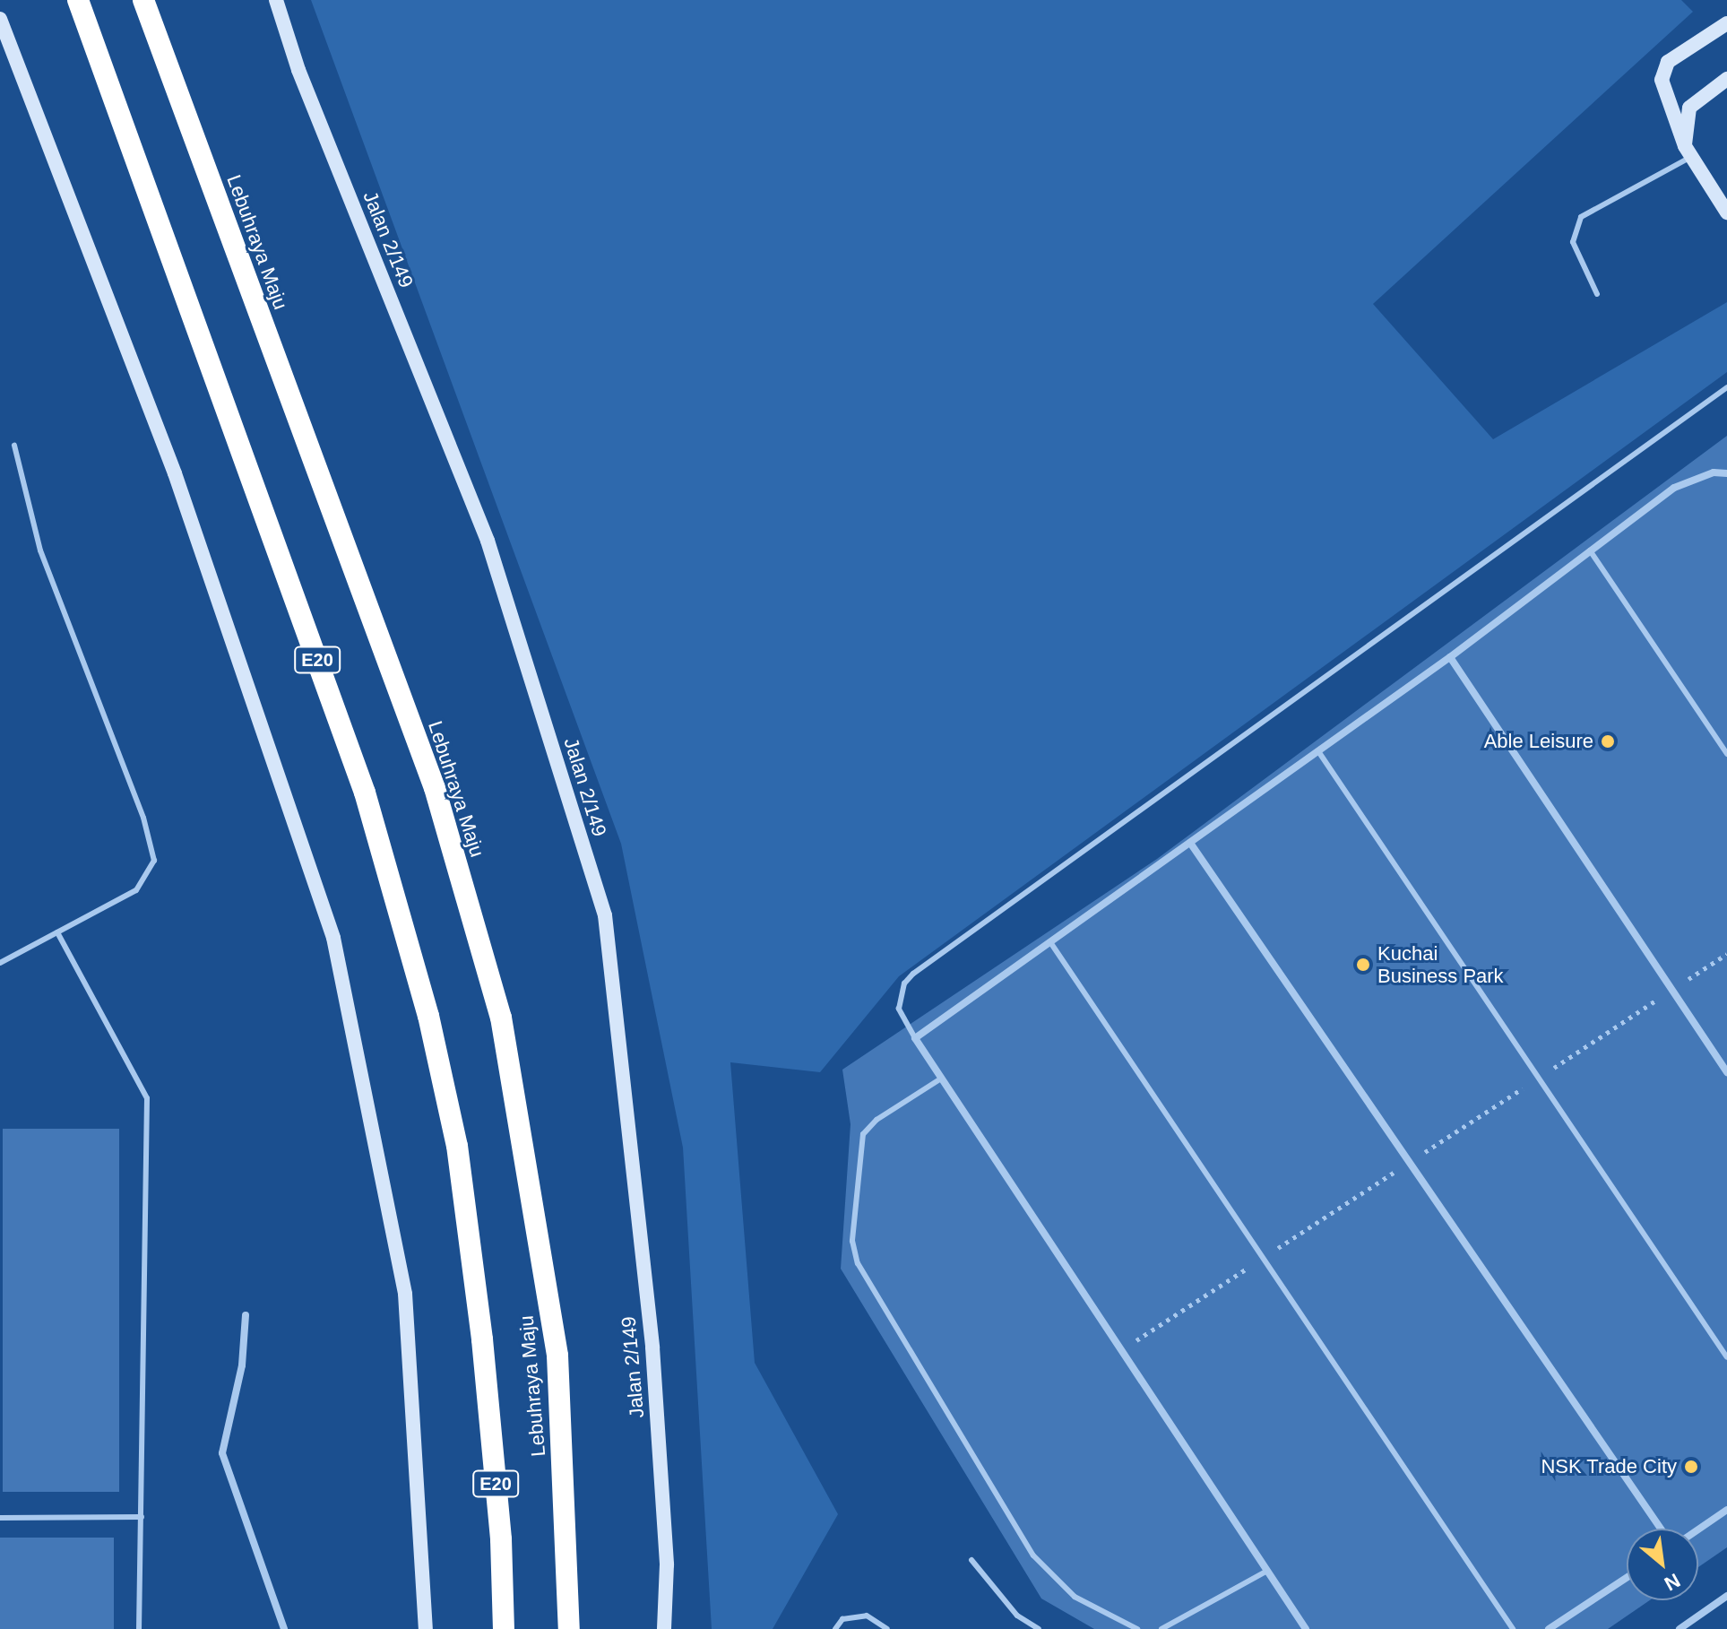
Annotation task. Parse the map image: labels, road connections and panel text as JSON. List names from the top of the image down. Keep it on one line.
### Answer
{"streets":{"highway":["Lebuhraya Maju","E20"],"main road":["Jalan 2/149"]},"places":["Able Leisure","Kuchai Business Park","NSK Trade City"],"north":"bottom right"}
